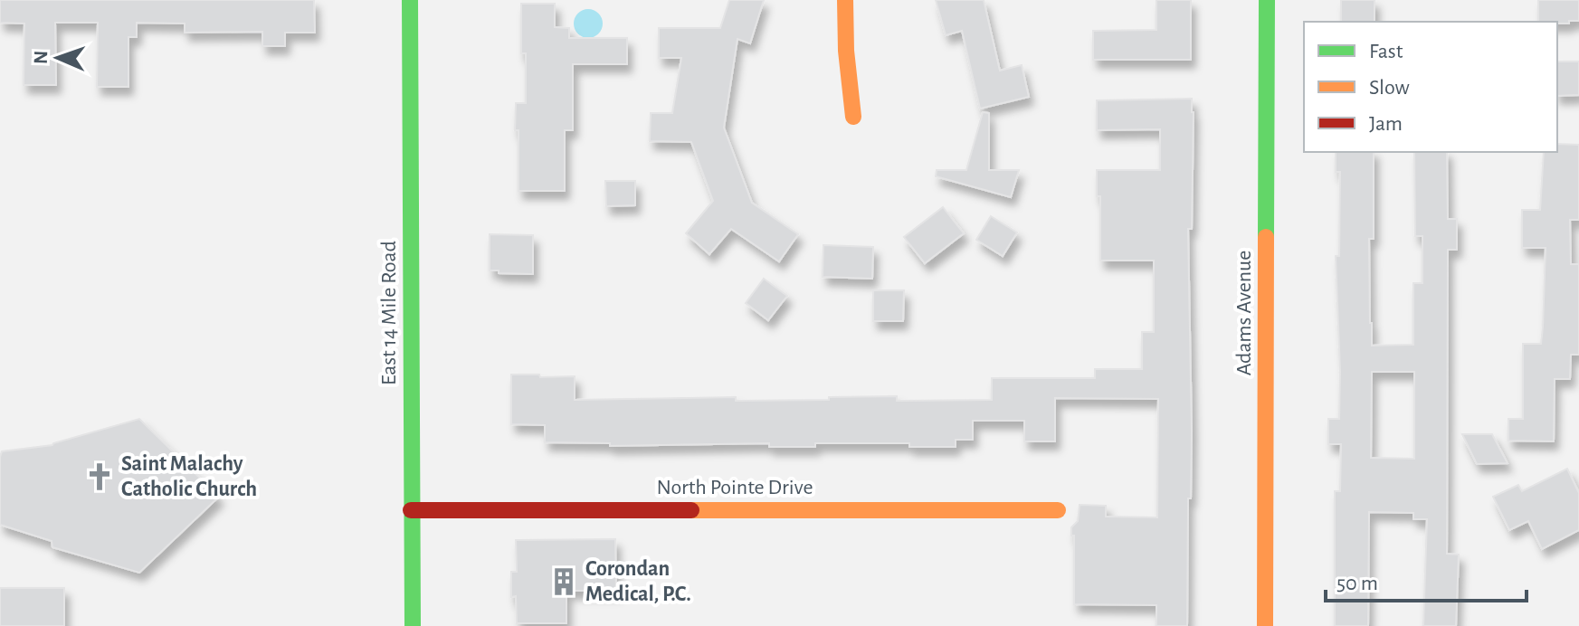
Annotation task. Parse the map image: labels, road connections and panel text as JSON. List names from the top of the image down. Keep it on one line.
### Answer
{"streets":{"street":["East 14 Mile Road","Adams Avenue","North Pointe Drive"]},"crossings":[["East 14 Mile Road","North Pointe Drive"]],"places":{"church":["Saint Malachy Catholic Church"],"building":["Corondan Medical, P.C."]},"legend":["Fast","Slow","Jam"],"scale_bar":"50 m","north":"left"}
